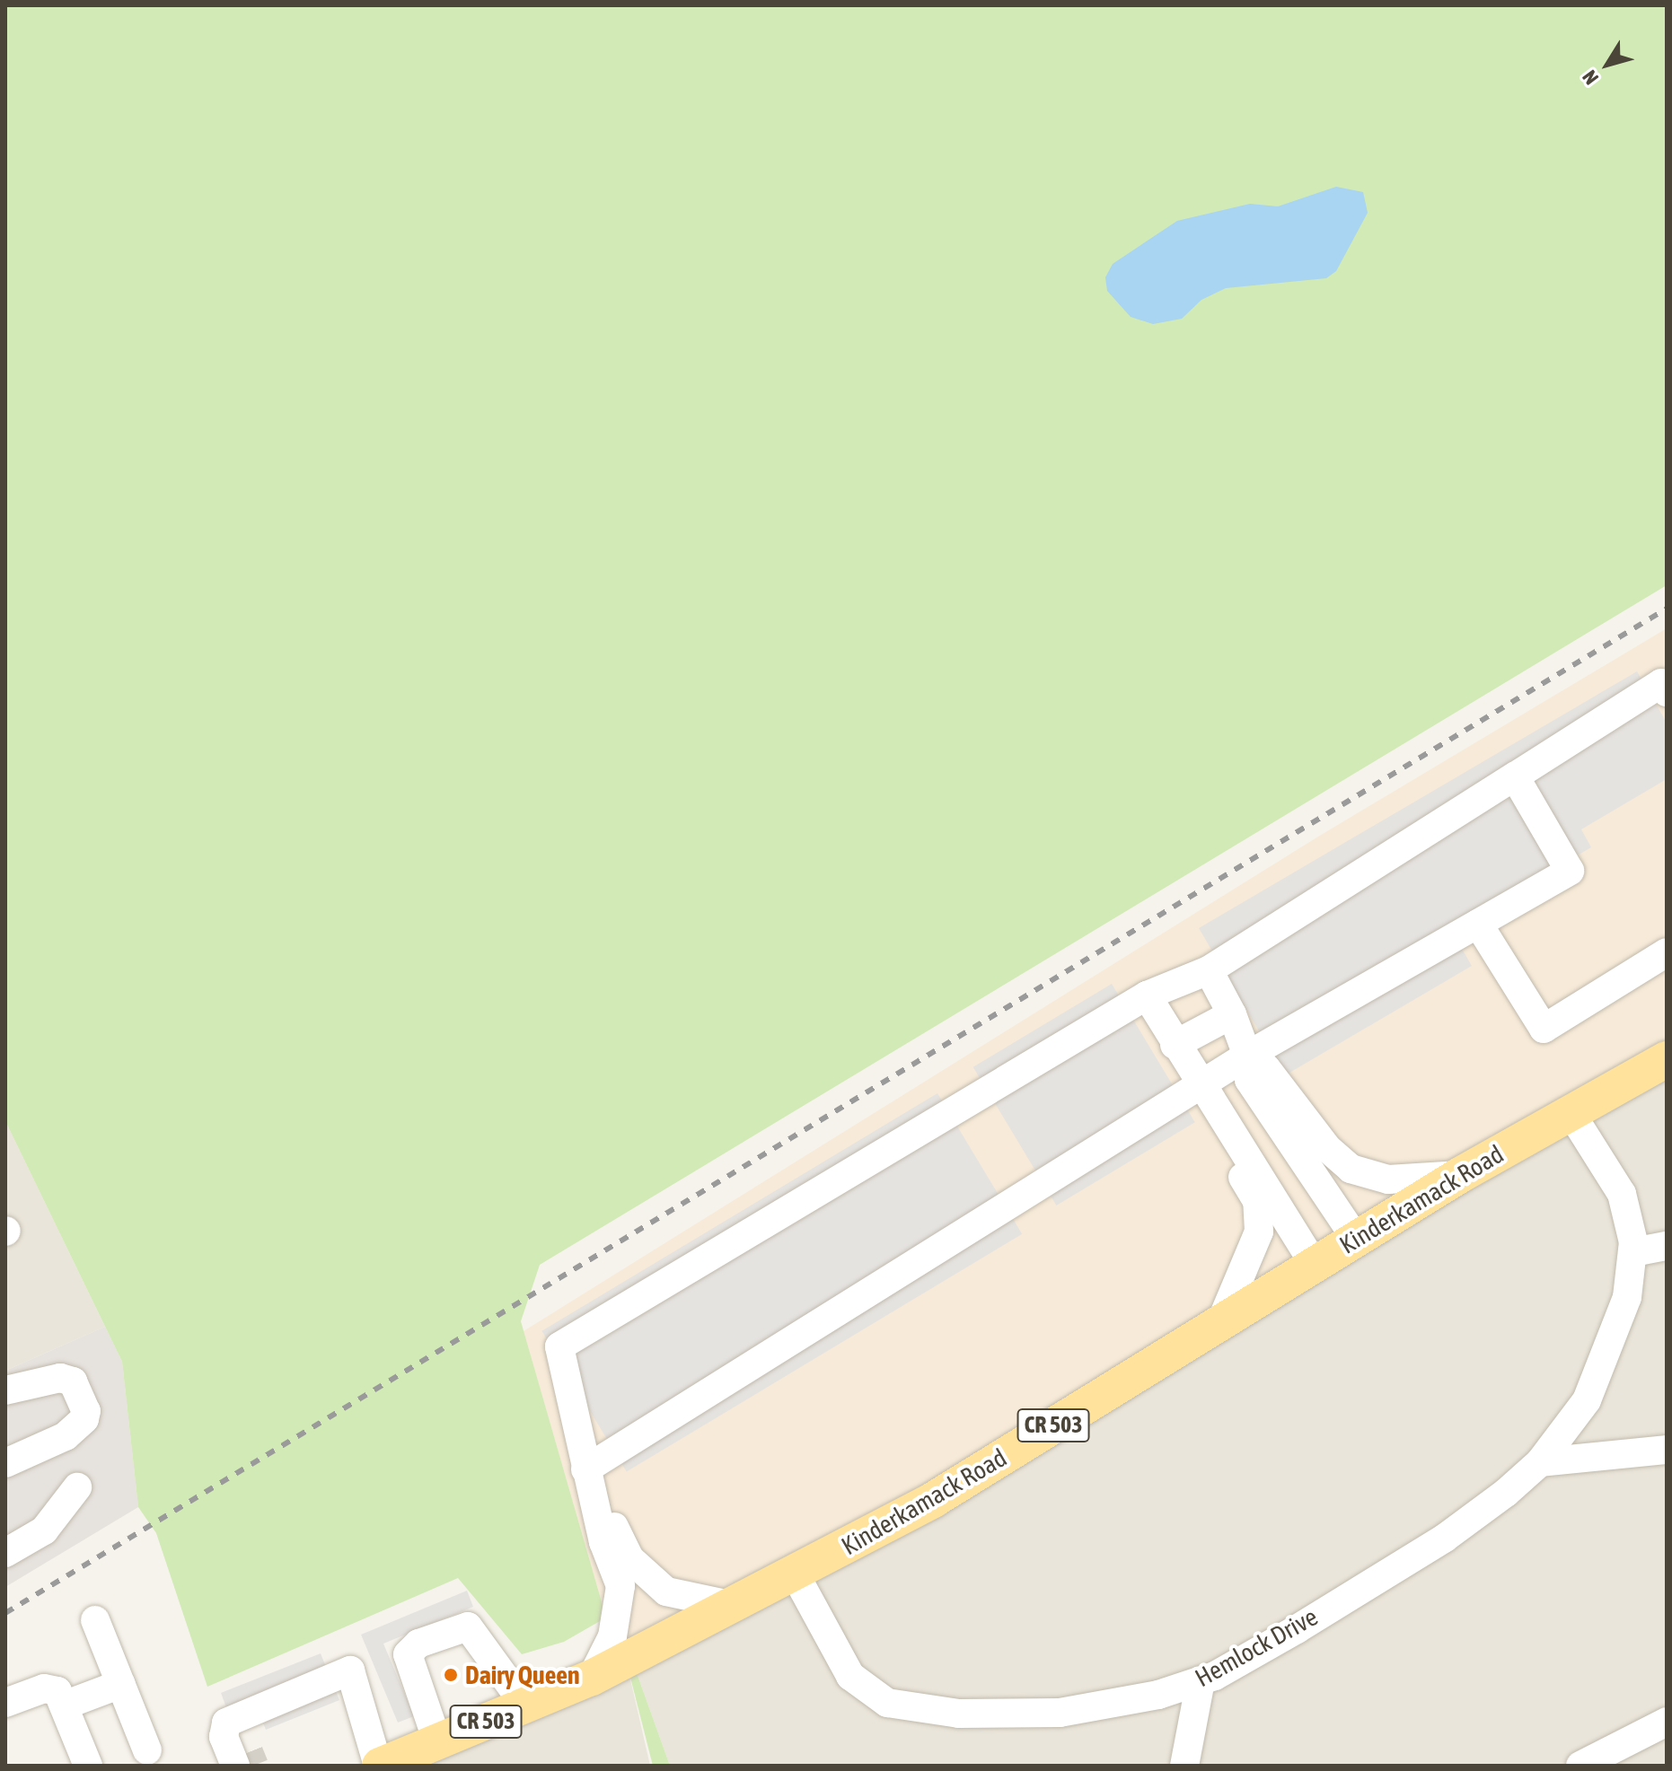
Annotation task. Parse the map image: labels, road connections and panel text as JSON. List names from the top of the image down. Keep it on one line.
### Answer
{"streets":{"main road":["Kinderkamack Road","CR 503"],"street":["Hemlock Drive"]},"crossings":[["Kinderkamack Road","Hemlock Drive"]],"places":["Dairy Queen"],"north":"bottom left"}
